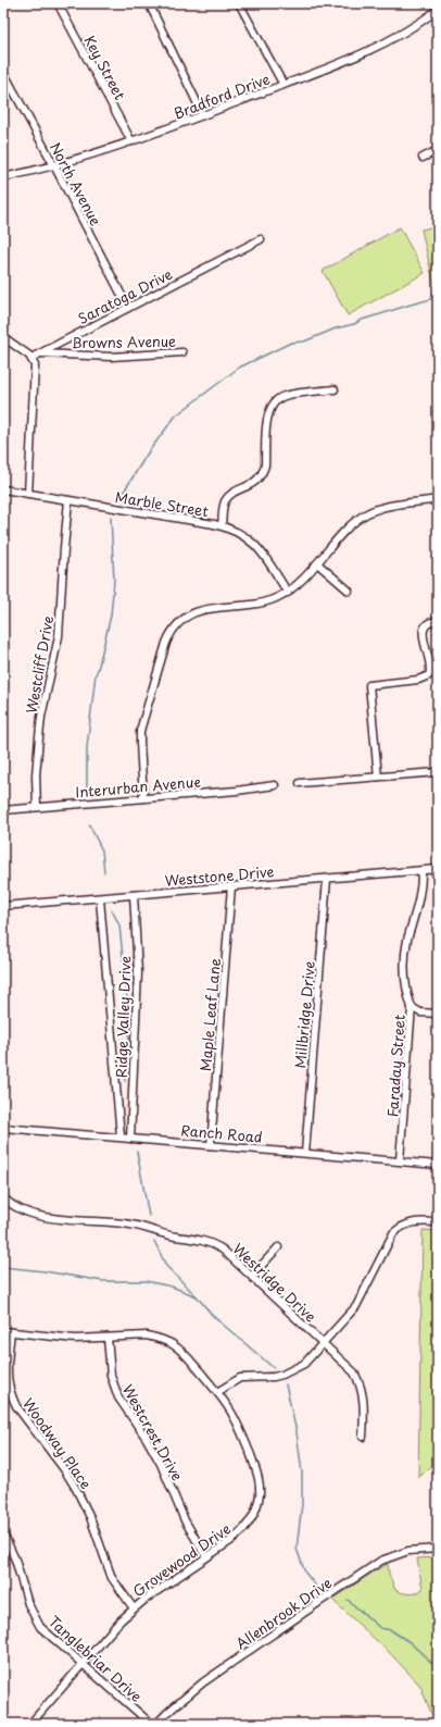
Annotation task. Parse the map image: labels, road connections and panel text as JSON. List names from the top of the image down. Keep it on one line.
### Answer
{"streets":{"street":["Key Street","Bradford Drive","North Avenue","Saratoga Drive","Browns Avenue","Marble Street","Westcliff Drive","Interurban Avenue","Weststone Drive","Maple Leaf Lane","Millbridge Drive","Ridge Valley Drive","Faraday Street","Ranch Road","Westridge Drive","Westcrest Drive","Woodway Place","Grovewood Drive","Allenbrook Drive","Tanglebriar Drive"]},"crossings":[["Key Street","Bradford Drive"],["Bradford Drive","North Avenue"],["North Avenue","Saratoga Drive"],["Saratoga Drive","Browns Avenue"],["Marble Street","Westcliff Drive"],["Westcliff Drive","Interurban Avenue"],["Weststone Drive","Maple Leaf Lane"],["Weststone Drive","Millbridge Drive"],["Weststone Drive","Ridge Valley Drive"],["Weststone Drive","Faraday Street"],["Maple Leaf Lane","Ranch Road"],["Millbridge Drive","Ranch Road"],["Ridge Valley Drive","Ranch Road"],["Faraday Street","Ranch Road"],["Westcrest Drive","Grovewood Drive"],["Woodway Place","Grovewood Drive"],["Grovewood Drive","Tanglebriar Drive"]]}
